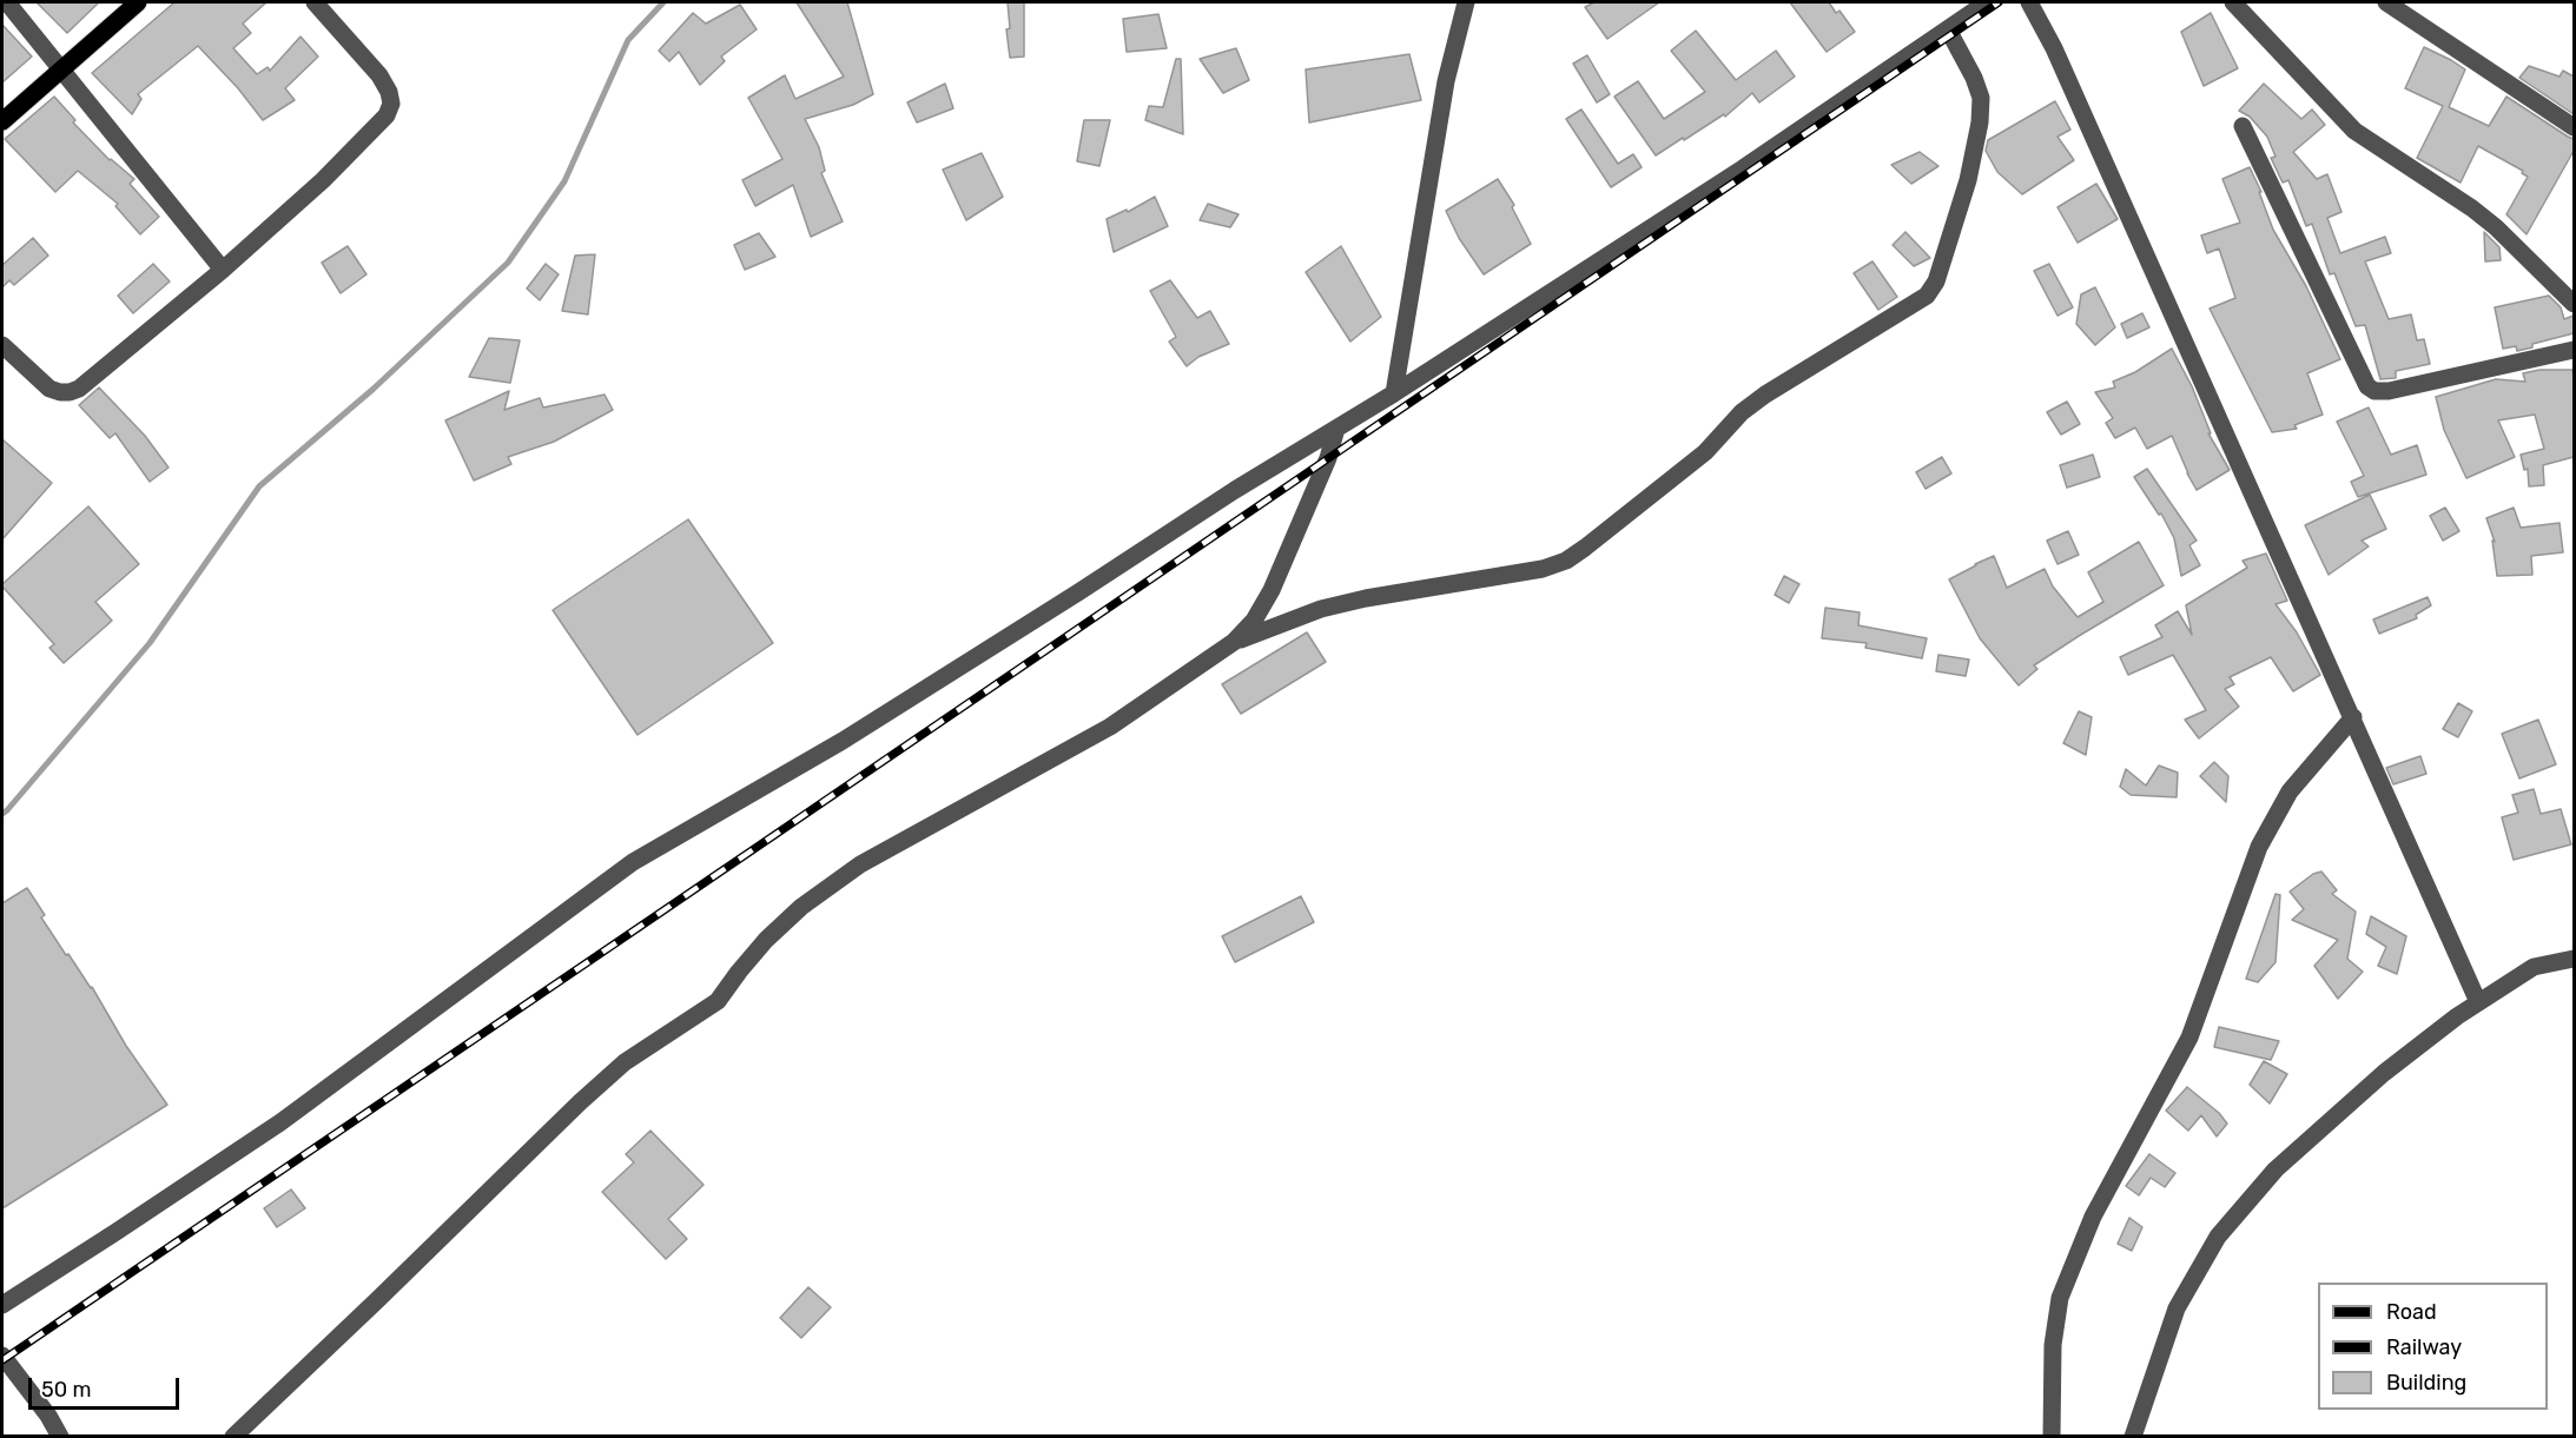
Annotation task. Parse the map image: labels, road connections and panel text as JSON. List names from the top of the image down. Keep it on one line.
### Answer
{"legend":["Road","Railway","Building"],"scale_bar":"50 m"}
